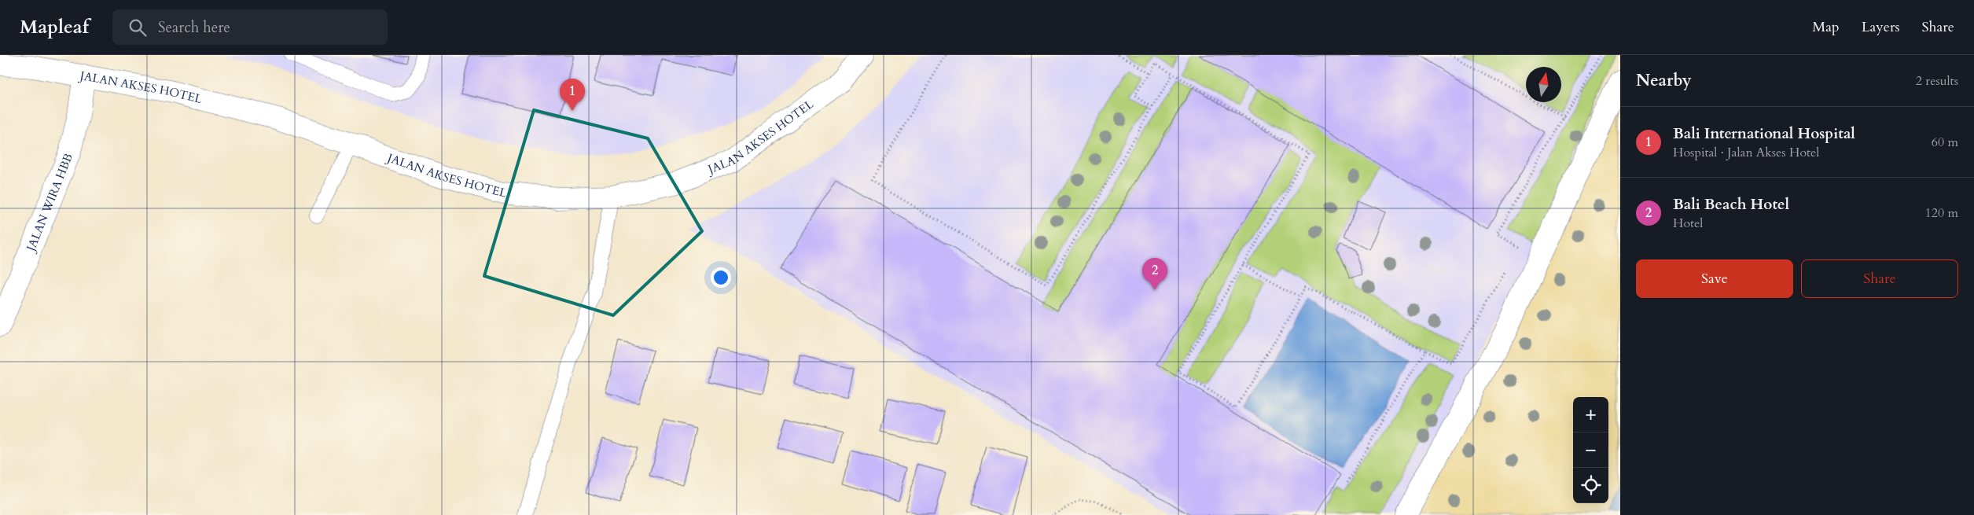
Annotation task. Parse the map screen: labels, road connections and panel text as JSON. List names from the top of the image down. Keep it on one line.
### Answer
{"streets":{"street":["JALAN AKSES HOTEL","JALAN WIRA HBB"]},"crossings":[["JALAN AKSES HOTEL","JALAN WIRA HBB"]],"north":"top","page":{"header":"Mapleaf","search":"Search here","nav":["Map","Layers","Share"],"heading":["Nearby","2 results"],"pins":["1","2"],"list":[{"mark":"1","name":"Bali International Hospital","note":"Hospital · Jalan Akses Hotel","value":"60 m"},{"mark":"2","name":"Bali Beach Hotel","note":"Hotel","value":"120 m"}],"buttons":["Save","Share"],"map_buttons":["+","−"]}}
